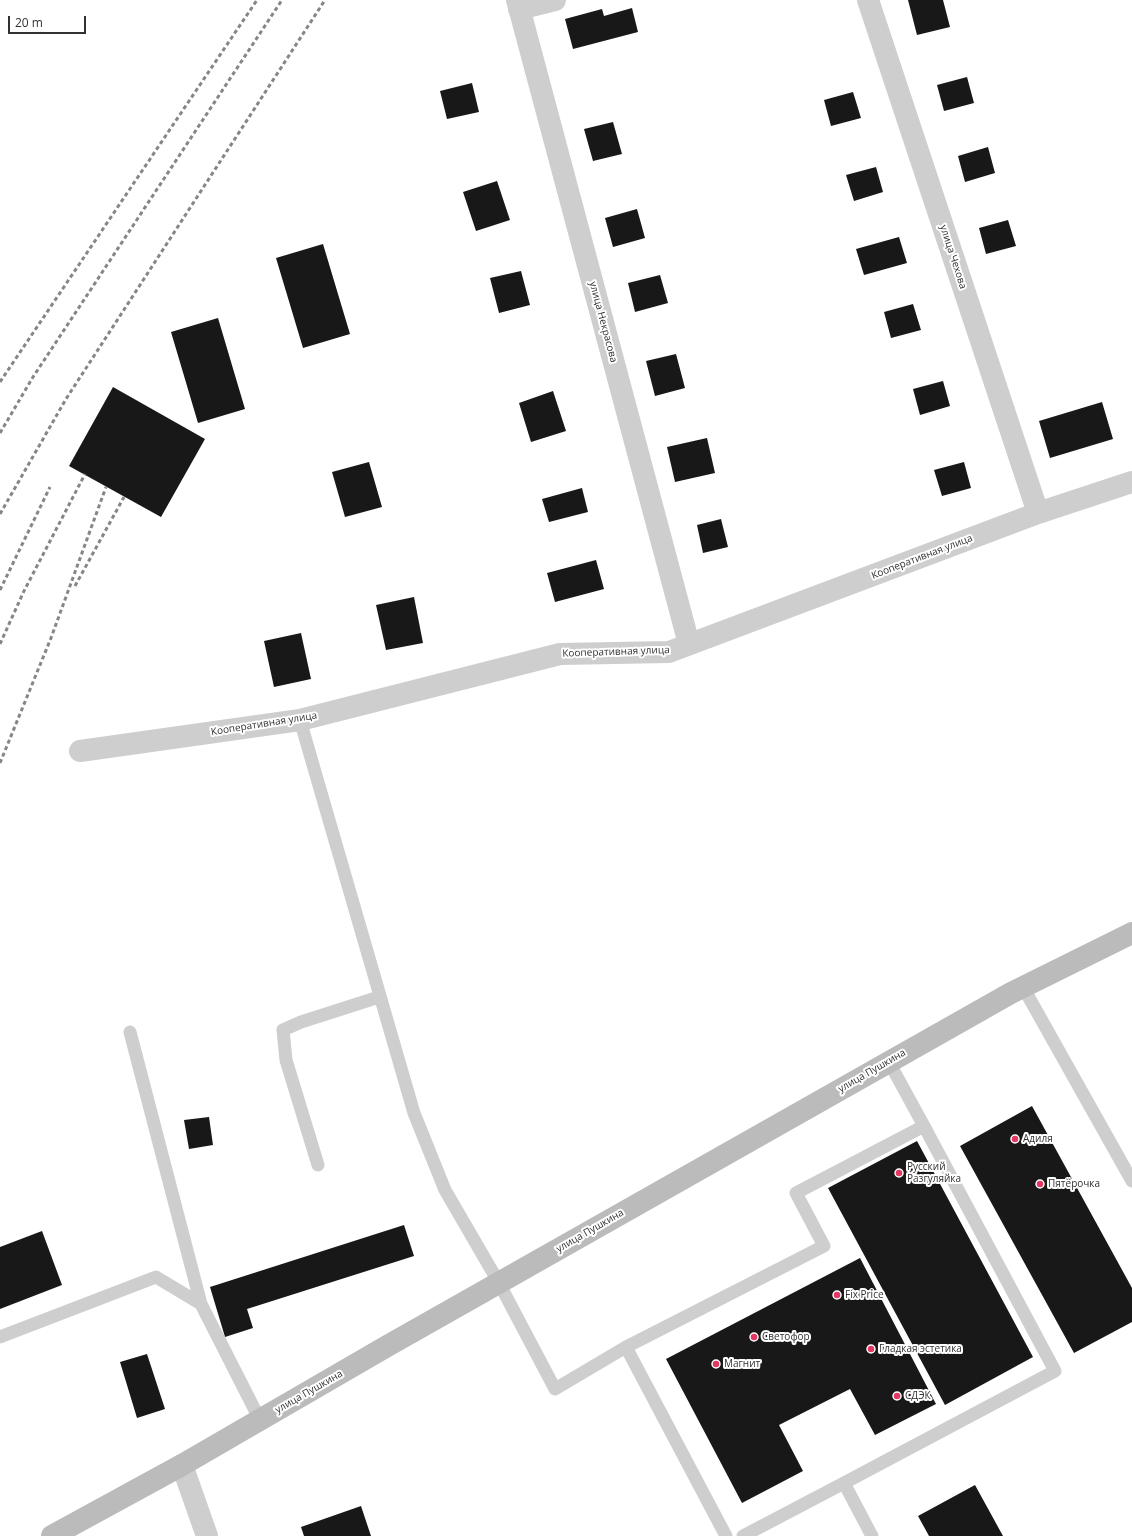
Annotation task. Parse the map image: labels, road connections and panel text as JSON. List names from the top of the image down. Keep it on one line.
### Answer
{"streets":{"main road":["улица Пушкина"],"street":["улица Чехова","улица Некрасова","Кооперативная улица"]},"crossings":[["улица Чехова","Кооперативная улица"],["улица Некрасова","Кооперативная улица"]],"places":["Адиля","Русский Разгуляйка","Пятёрочка","Fix Price","Светофор","Гладкая эстетика","Магнит","СДЭК"],"scale_bar":"20 m"}
